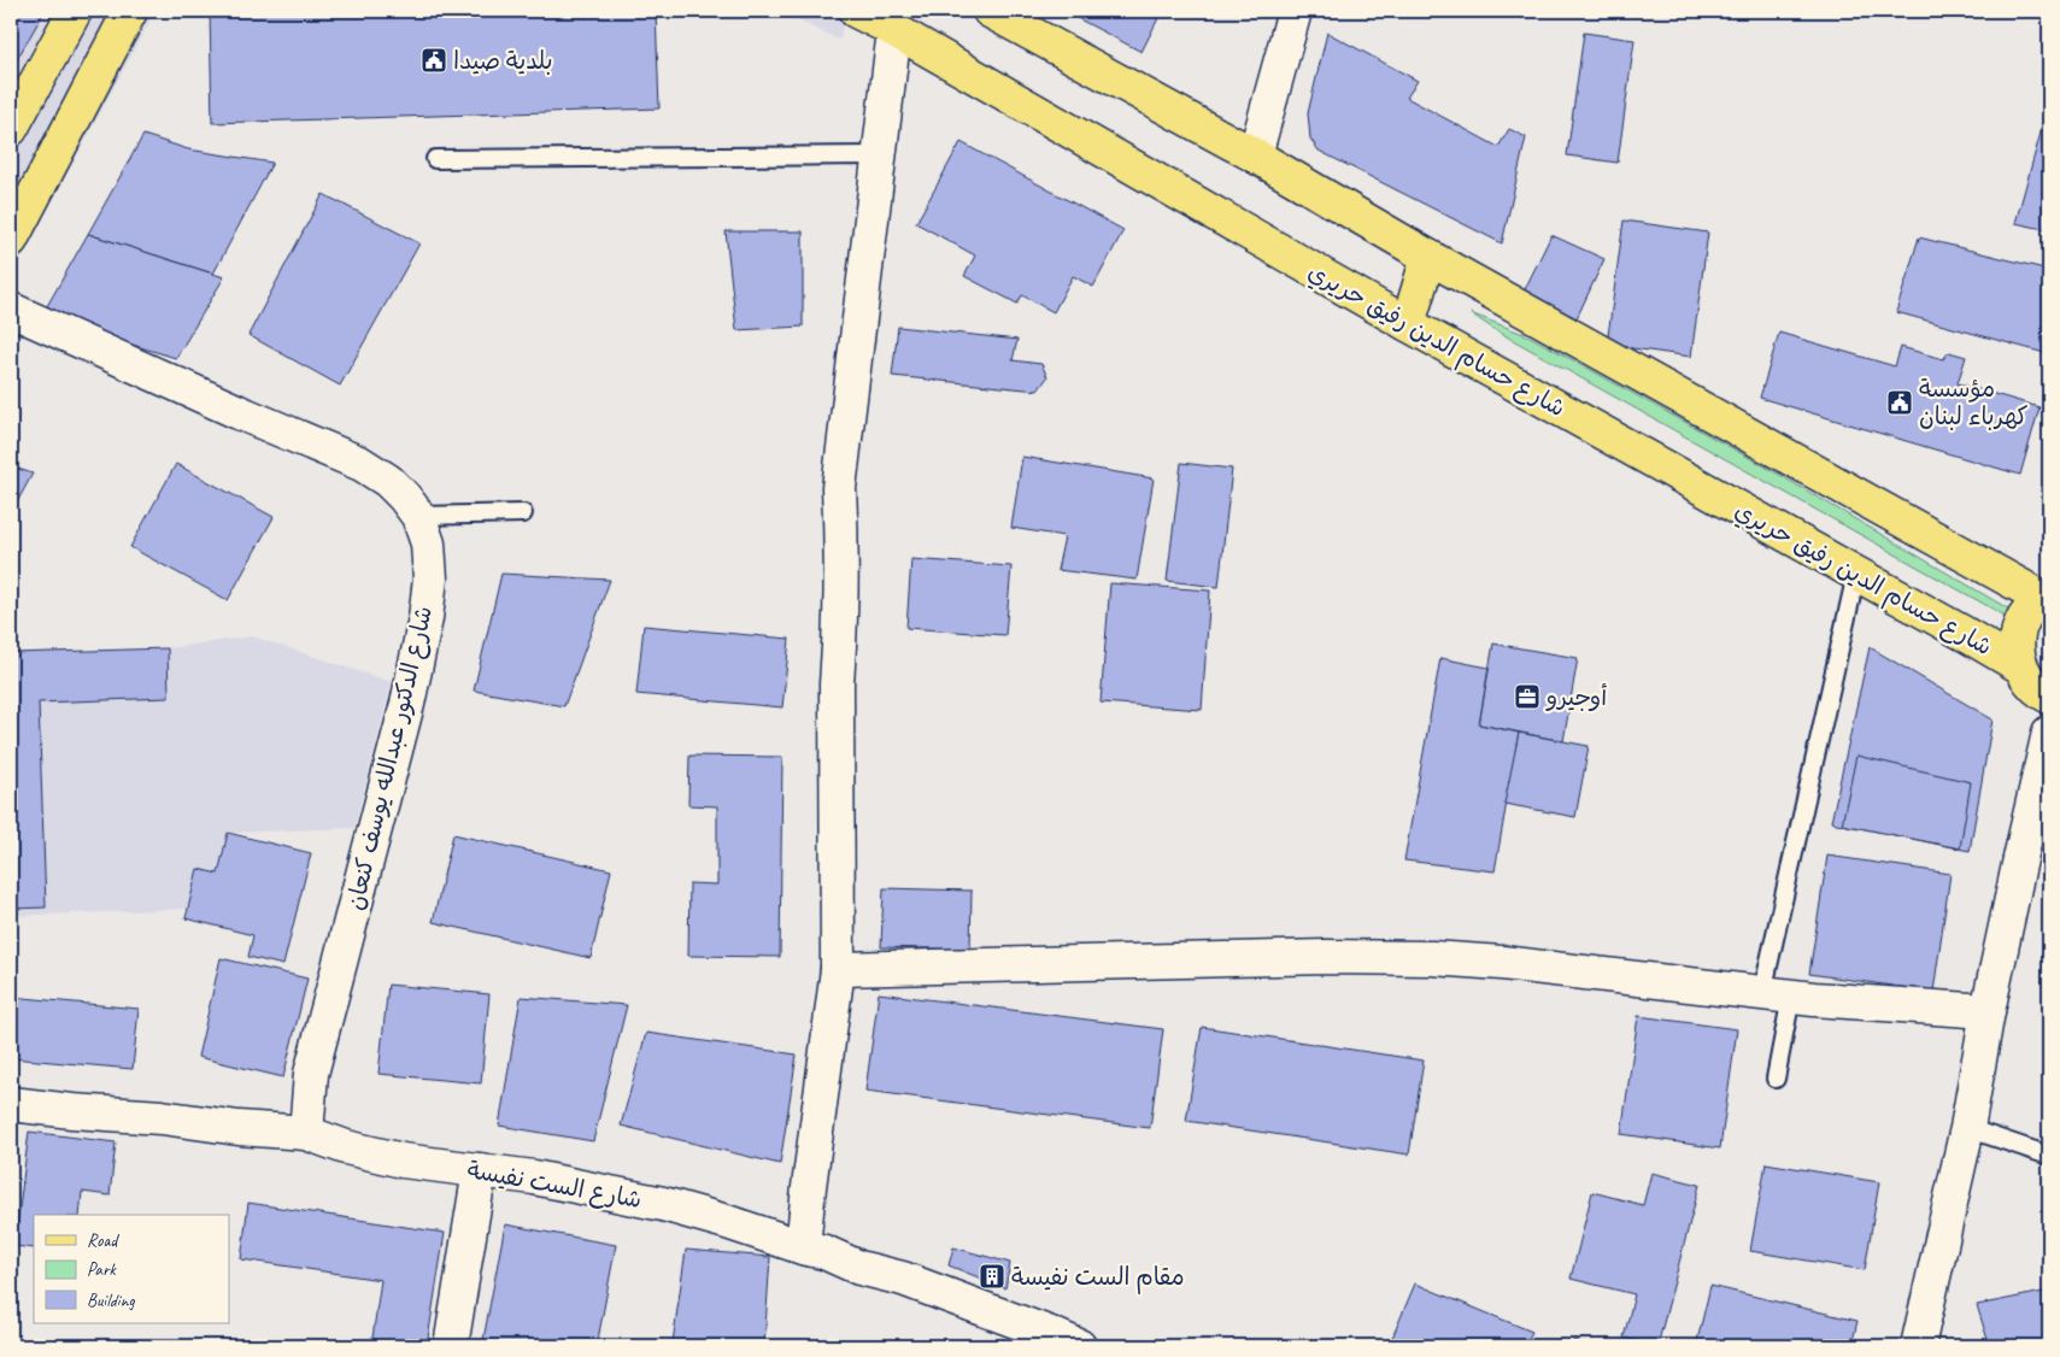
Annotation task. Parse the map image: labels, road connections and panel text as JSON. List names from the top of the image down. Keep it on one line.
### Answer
{"streets":{"main road":["شارع حسام الدين رفيق حريري"],"street":["شارع الدكتور عبدالله يوسف كنعان","شارع الست نفيسة"]},"crossings":[["شارع الدكتور عبدالله يوسف كنعان","شارع الست نفيسة"]],"places":{"public building":["بلدية صيدا","مؤسسة كهرباء لبنان"],"office":["أوجيرو"],"building":["مقام الست نفيسة"]},"legend":["Road","Park","Building"]}
